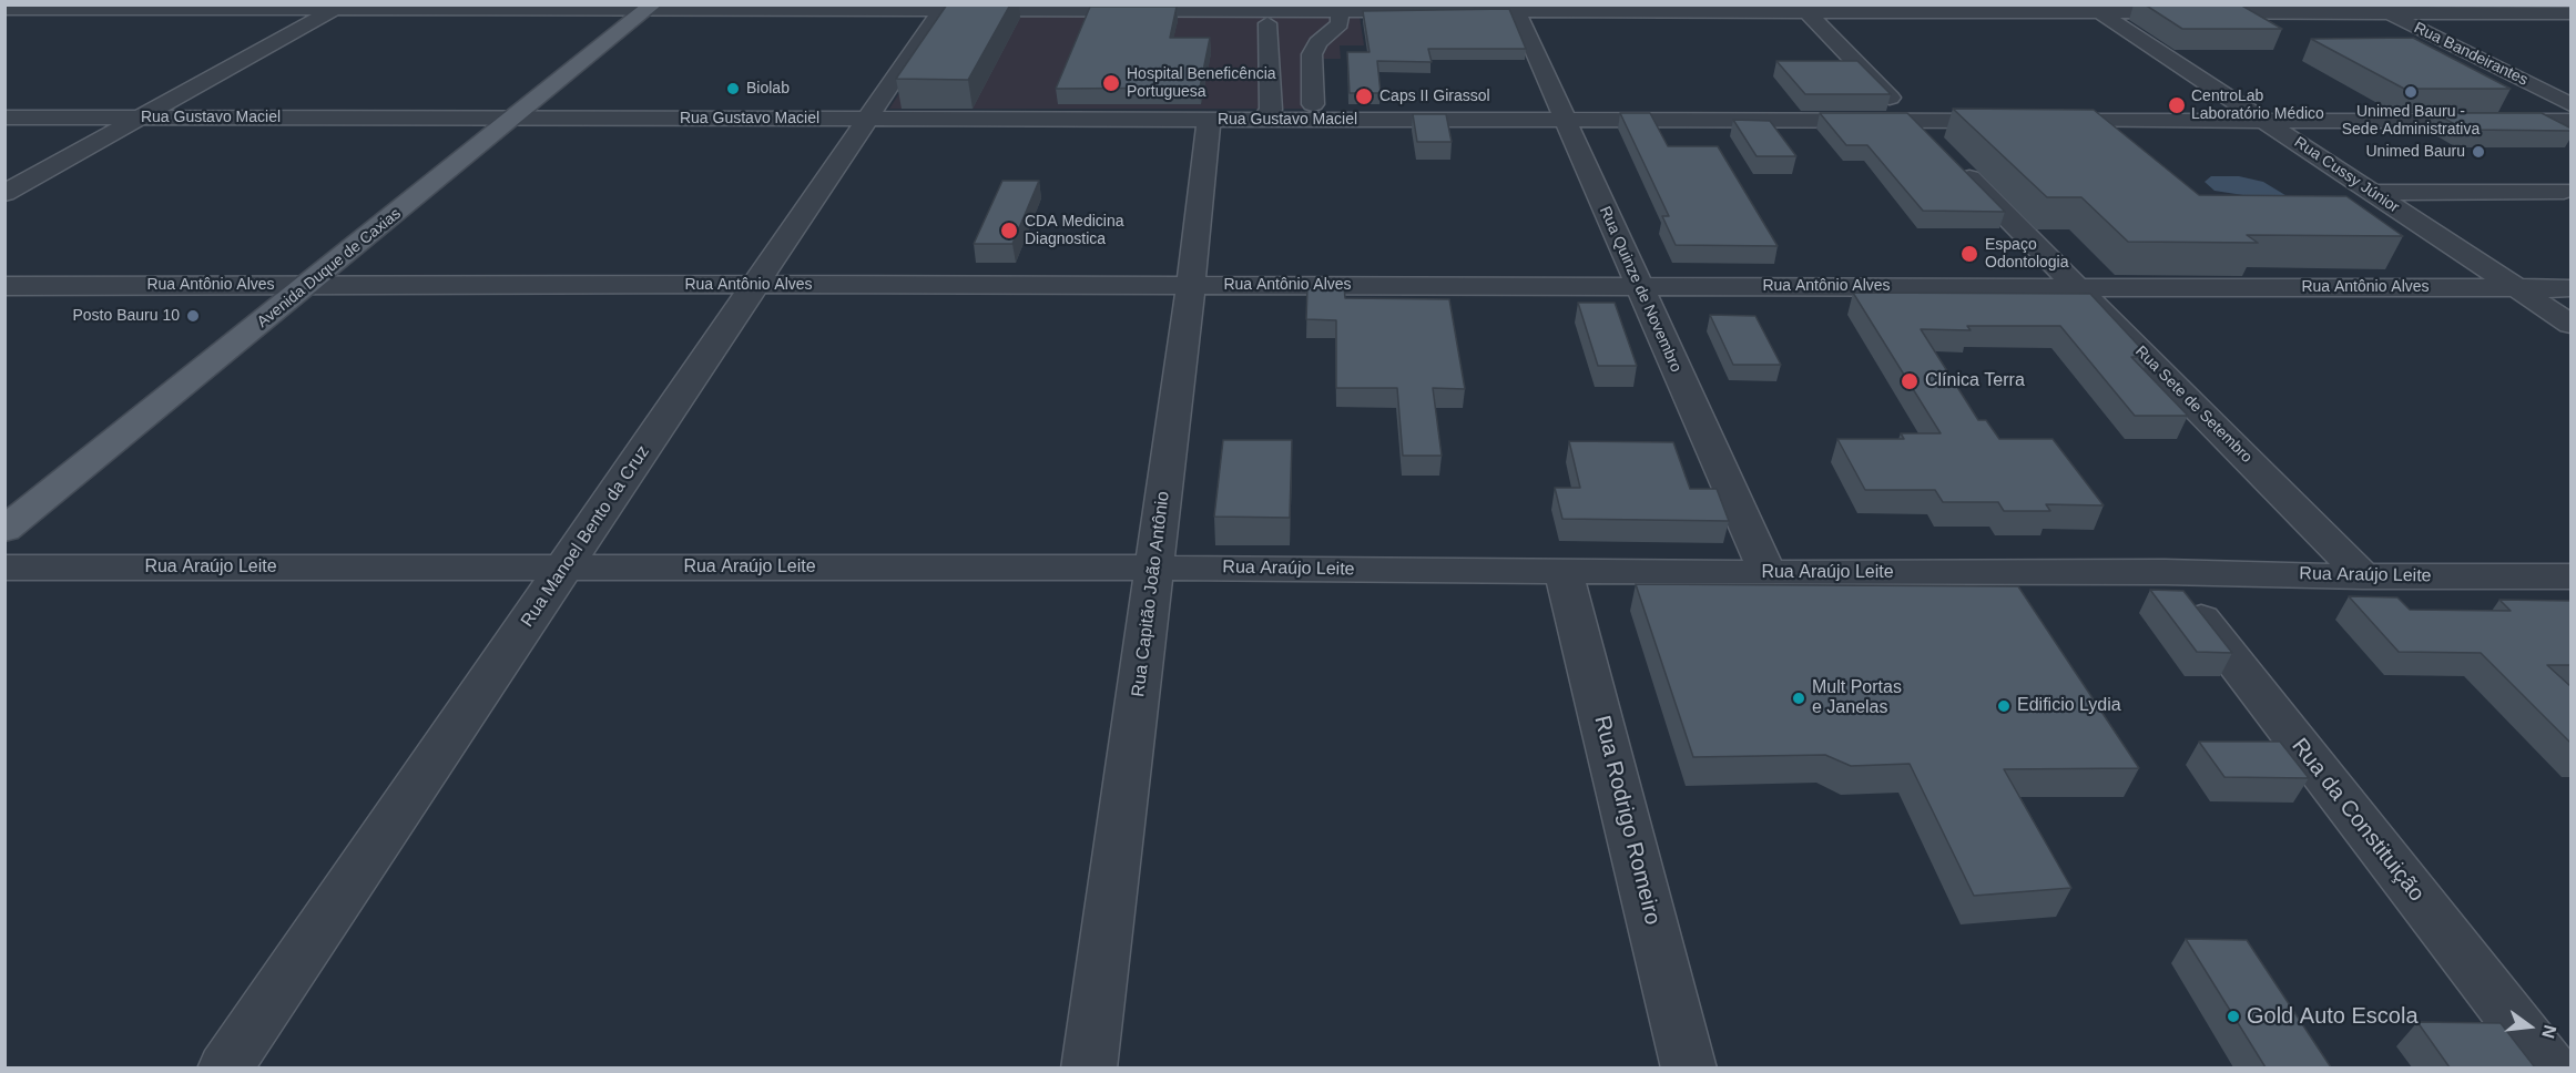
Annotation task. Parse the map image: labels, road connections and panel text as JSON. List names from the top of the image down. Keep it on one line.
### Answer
{"streets":{"main road":["Avenida Duque de Caxias"],"street":["Rua Bandeirantes","Rua Gustavo Maciel","Rua Cussy Júnior","Rua Antônio Alves","Rua Quinze de Novembro","Rua Sete de Setembro","Rua Manoel Bento da Cruz","Rua Araújo Leite","Rua Capitão João Antônio","Rua Rodrigo Romeiro","Rua da Constituição"]},"crossings":[["Rua Gustavo Maciel","Avenida Duque de Caxias"],["Rua Gustavo Maciel","Rua Quinze de Novembro"],["Rua Gustavo Maciel","Rua Sete de Setembro"],["Rua Gustavo Maciel","Rua Manoel Bento da Cruz"],["Rua Gustavo Maciel","Rua Capitão João Antônio"],["Rua Cussy Júnior","Rua Antônio Alves"],["Avenida Duque de Caxias","Rua Antônio Alves"],["Rua Antônio Alves","Rua Quinze de Novembro"],["Rua Antônio Alves","Rua Sete de Setembro"],["Rua Antônio Alves","Rua Manoel Bento da Cruz"],["Rua Antônio Alves","Rua Capitão João Antônio"],["Rua Quinze de Novembro","Rua Araújo Leite"],["Rua Sete de Setembro","Rua Araújo Leite"],["Rua Manoel Bento da Cruz","Rua Araújo Leite"],["Rua Araújo Leite","Rua Capitão João Antônio"],["Rua Araújo Leite","Rua Rodrigo Romeiro"],["Rua Araújo Leite","Rua da Constituição"]],"places":["Hospital Beneficência Portuguesa","Biolab","Unimed Bauru - Sede Administrativa","Caps II Girassol","CentroLab Laboratório Médico","Unimed Bauru","CDA Medicina Diagnostica","Espaço Odontologia","Posto Bauru 10","Clínica Terra","Mult Portas e Janelas","Edificio Lydia","Gold Auto Escola"],"north":"right"}
